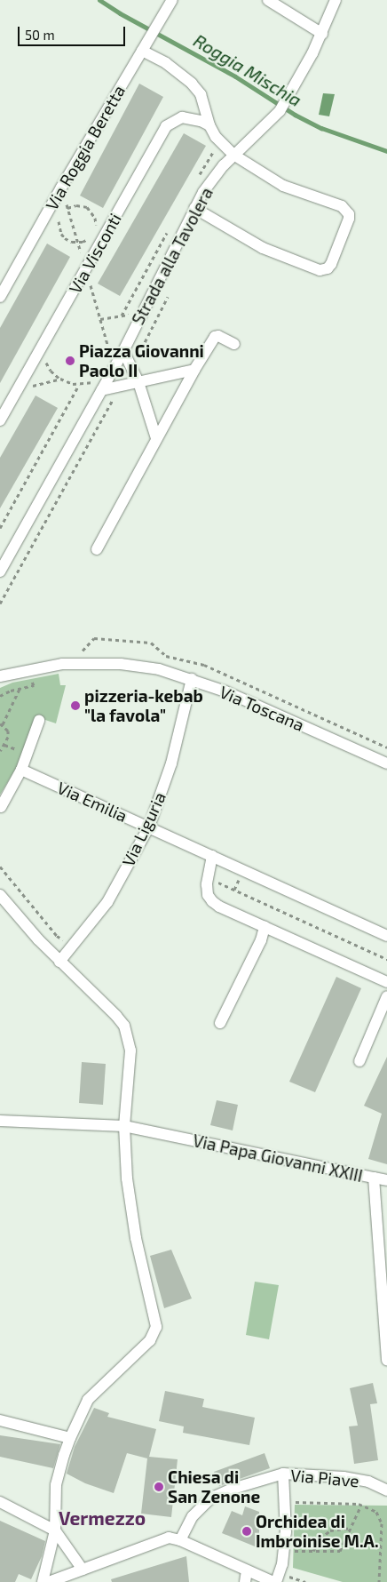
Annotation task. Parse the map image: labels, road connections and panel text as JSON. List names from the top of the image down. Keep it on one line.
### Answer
{"streets":{"street":["Via Roggia Beretta","Via Visconti","Strada alla Tavolera","Via Toscana","Via Emilia","Via Liguria","Via Papa Giovanni XXIII","Via Piave"]},"crossings":[["Via Toscana","Via Liguria"],["Via Emilia","Via Liguria"]],"districts":["Vermezzo"],"water":["Roggia Mischia"],"places":["Piazza Giovanni Paolo II","pizzeria-kebab \"la favola\"","Chiesa di San Zenone","Orchidea di Imbroinise M.A."],"scale_bar":"50 m"}
